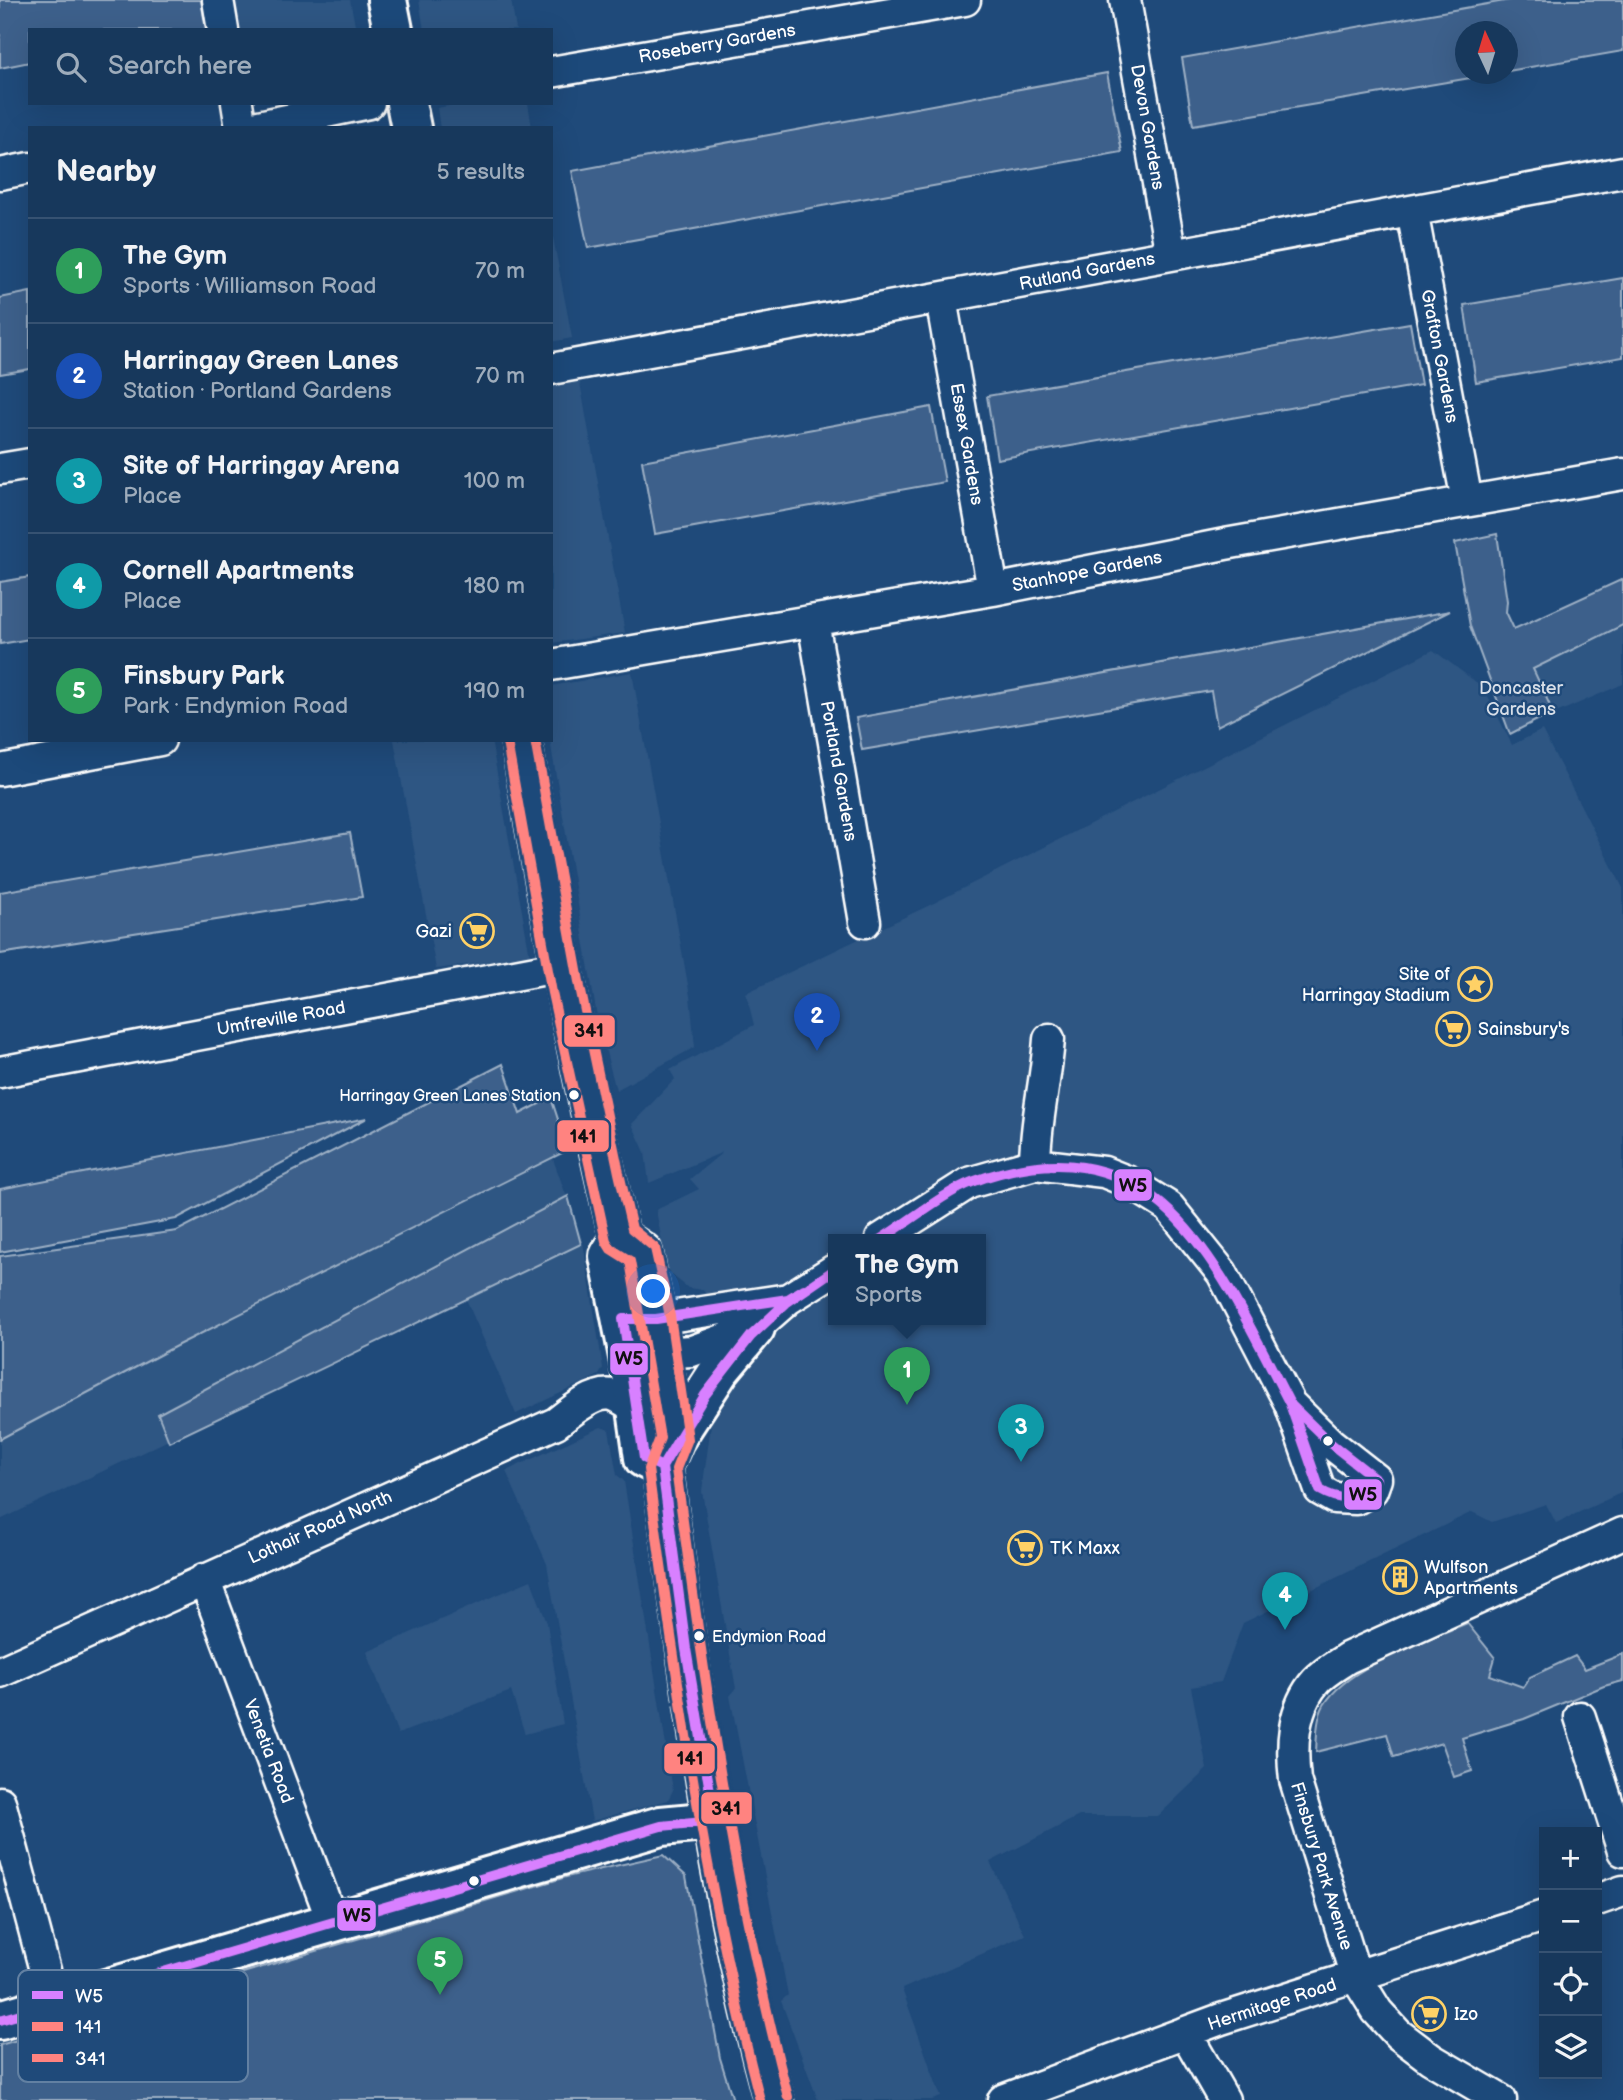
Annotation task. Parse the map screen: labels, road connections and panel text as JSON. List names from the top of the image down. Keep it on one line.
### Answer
{"streets":{"street":["Roseberry Gardens","Devon Gardens","Rutland Gardens","Grafton Gardens","Essex Gardens","Stanhope Gardens","Portland Gardens","Umfreville Road","Lothair Road North","Venetia Road","Finsbury Park Avenue","Hermitage Road"]},"crossings":[["Devon Gardens","Rutland Gardens"],["Rutland Gardens","Grafton Gardens"],["Rutland Gardens","Essex Gardens"],["Grafton Gardens","Stanhope Gardens"],["Essex Gardens","Stanhope Gardens"],["Stanhope Gardens","Portland Gardens"],["Lothair Road North","Venetia Road"],["Finsbury Park Avenue","Hermitage Road"]],"parks":["Doncaster Gardens"],"places":{"supermarket":["Gazi","Sainsbury's","TK Maxx","Izo"],"place":["Site of Harringay Stadium"],"other":["Harringay Green Lanes Station","Endymion Road"],"building":["Wulfson Apartments"]},"lines":["transit line 141","transit line 341","transit line W5"],"legend":["W5","141","341"],"north":"top","page":{"search":"Search here","heading":["Nearby","5 results"],"list":[{"mark":"1","name":"The Gym","note":"Sports · Williamson Road","value":"70 m"},{"mark":"2","name":"Harringay Green Lanes","note":"Station · Portland Gardens","value":"70 m"},{"mark":"3","name":"Site of Harringay Arena","note":"Place","value":"100 m"},{"mark":"4","name":"Cornell Apartments","note":"Place","value":"180 m"},{"mark":"5","name":"Finsbury Park","note":"Park · Endymion Road","value":"190 m"}],"pins":["2","1","3","4","5"],"popup":["The Gym","Sports"],"map_buttons":["+","−"]}}
